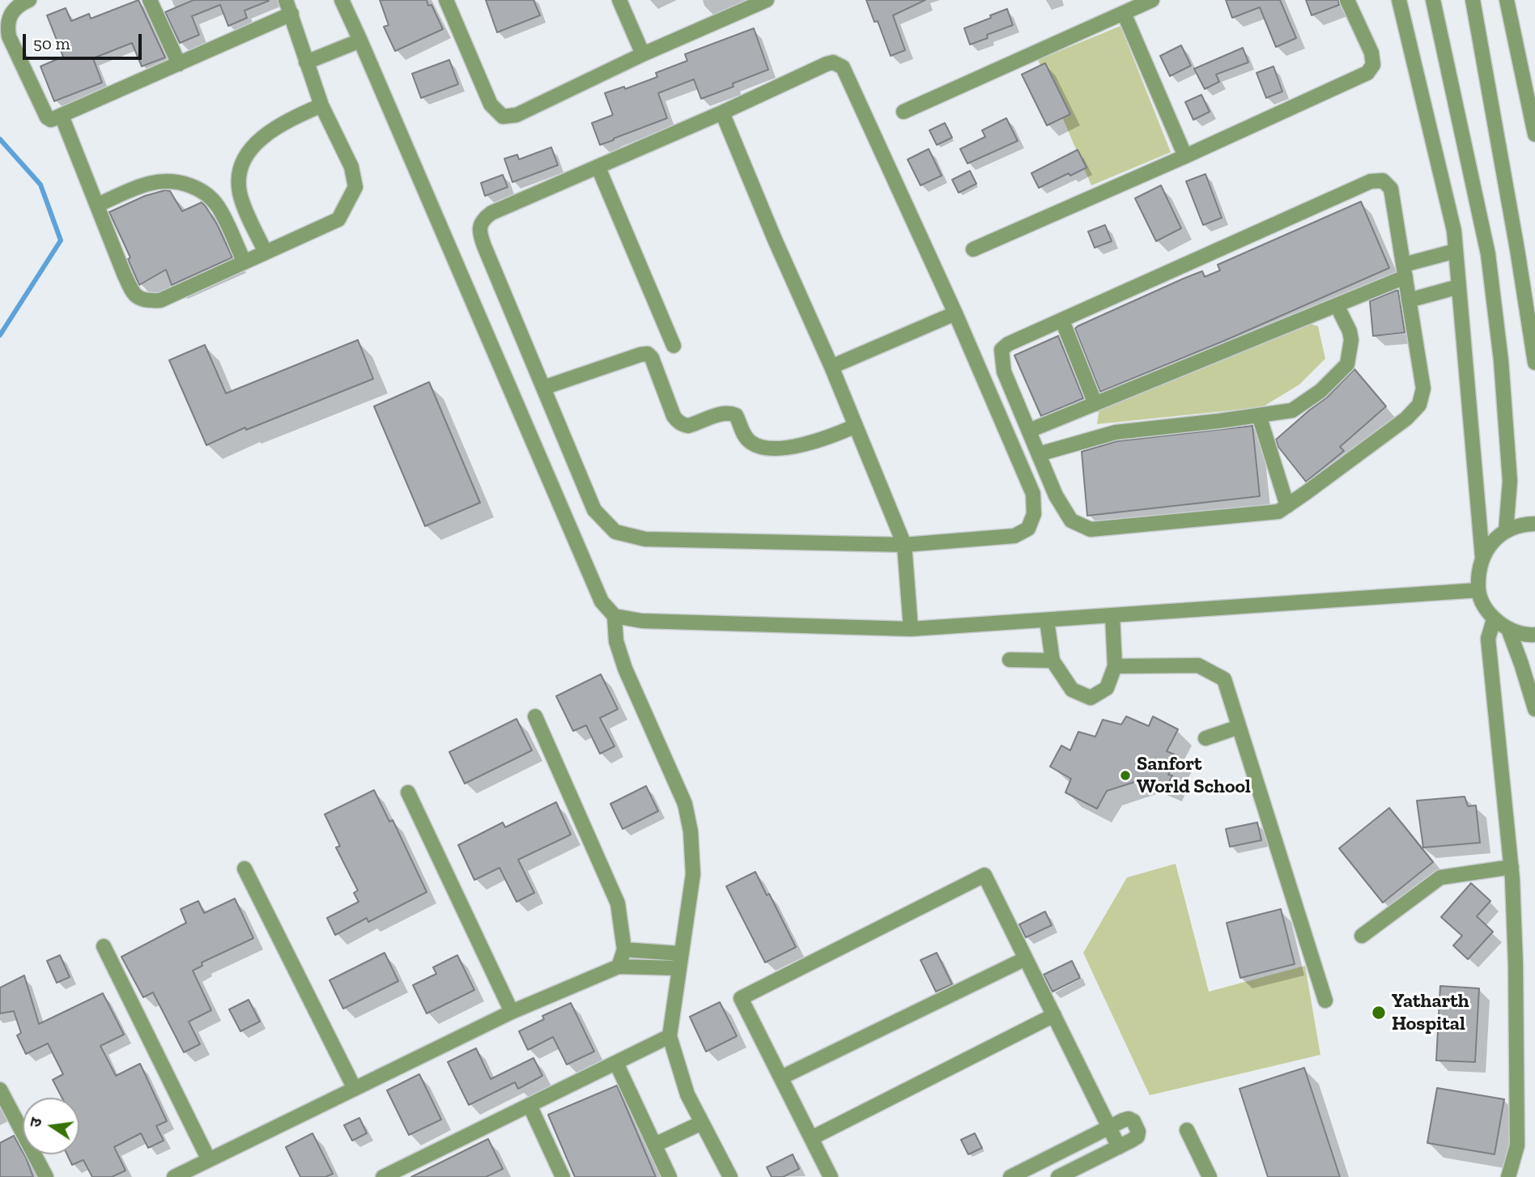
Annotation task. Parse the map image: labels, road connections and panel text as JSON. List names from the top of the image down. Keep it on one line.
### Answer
{"places":["Sanfort World School","Yatharth Hospital"],"scale_bar":"50 m","north":"left"}
